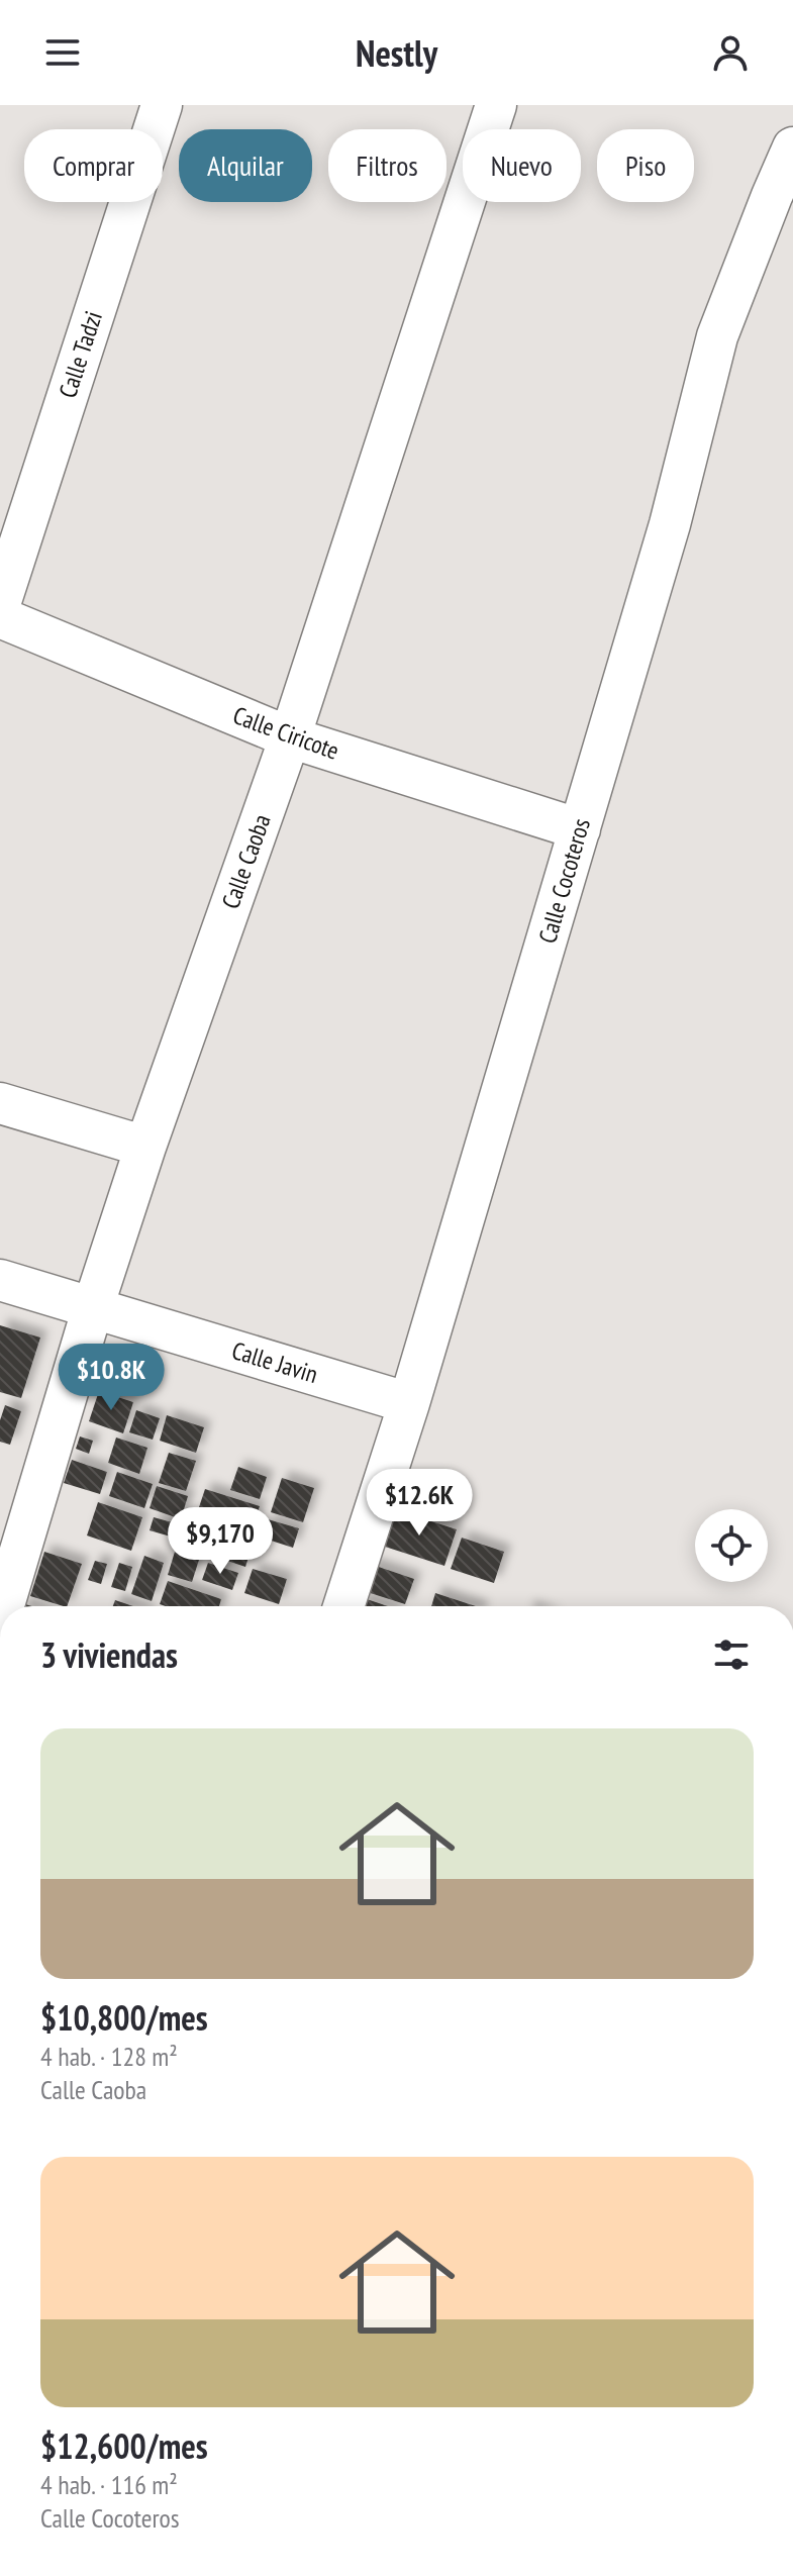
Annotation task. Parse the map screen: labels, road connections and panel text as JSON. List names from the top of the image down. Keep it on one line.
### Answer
{"streets":{"street":["Calle Tadzi","Calle Ciricote","Calle Caoba","Calle Cocoteros","Calle Javin"]},"crossings":[["Calle Ciricote","Calle Caoba"],["Calle Ciricote","Calle Cocoteros"],["Calle Caoba","Calle Javin"],["Calle Cocoteros","Calle Javin"]],"page":{"header":"Nestly","chip":["Comprar","Alquilar","Filtros","Nuevo","Piso"],"price":["$10.8K","$12.6K","$9,170"],"heading":"3 viviendas","list":[{"name":"$10,800/mes","note":"4 hab. · 128 m² · Calle Caoba"},{"name":"$12,600/mes","note":"4 hab. · 116 m² · Calle Cocoteros"}]}}
